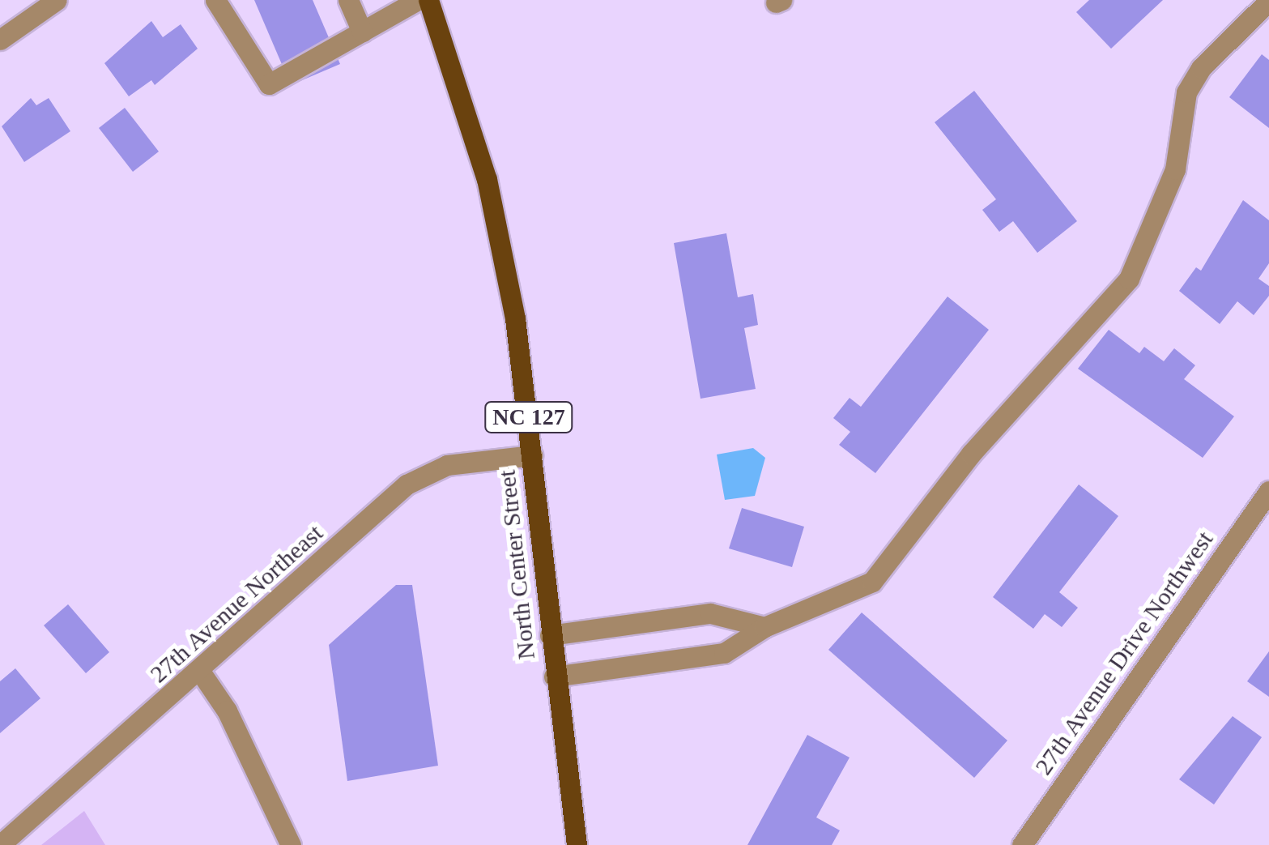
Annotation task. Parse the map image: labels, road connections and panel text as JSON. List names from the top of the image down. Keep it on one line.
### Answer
{"streets":{"main road":["NC 127","North Center Street"],"street":["27th Avenue Northeast","27th Avenue Drive Northwest"]},"crossings":[["North Center Street","27th Avenue Northeast"]]}
